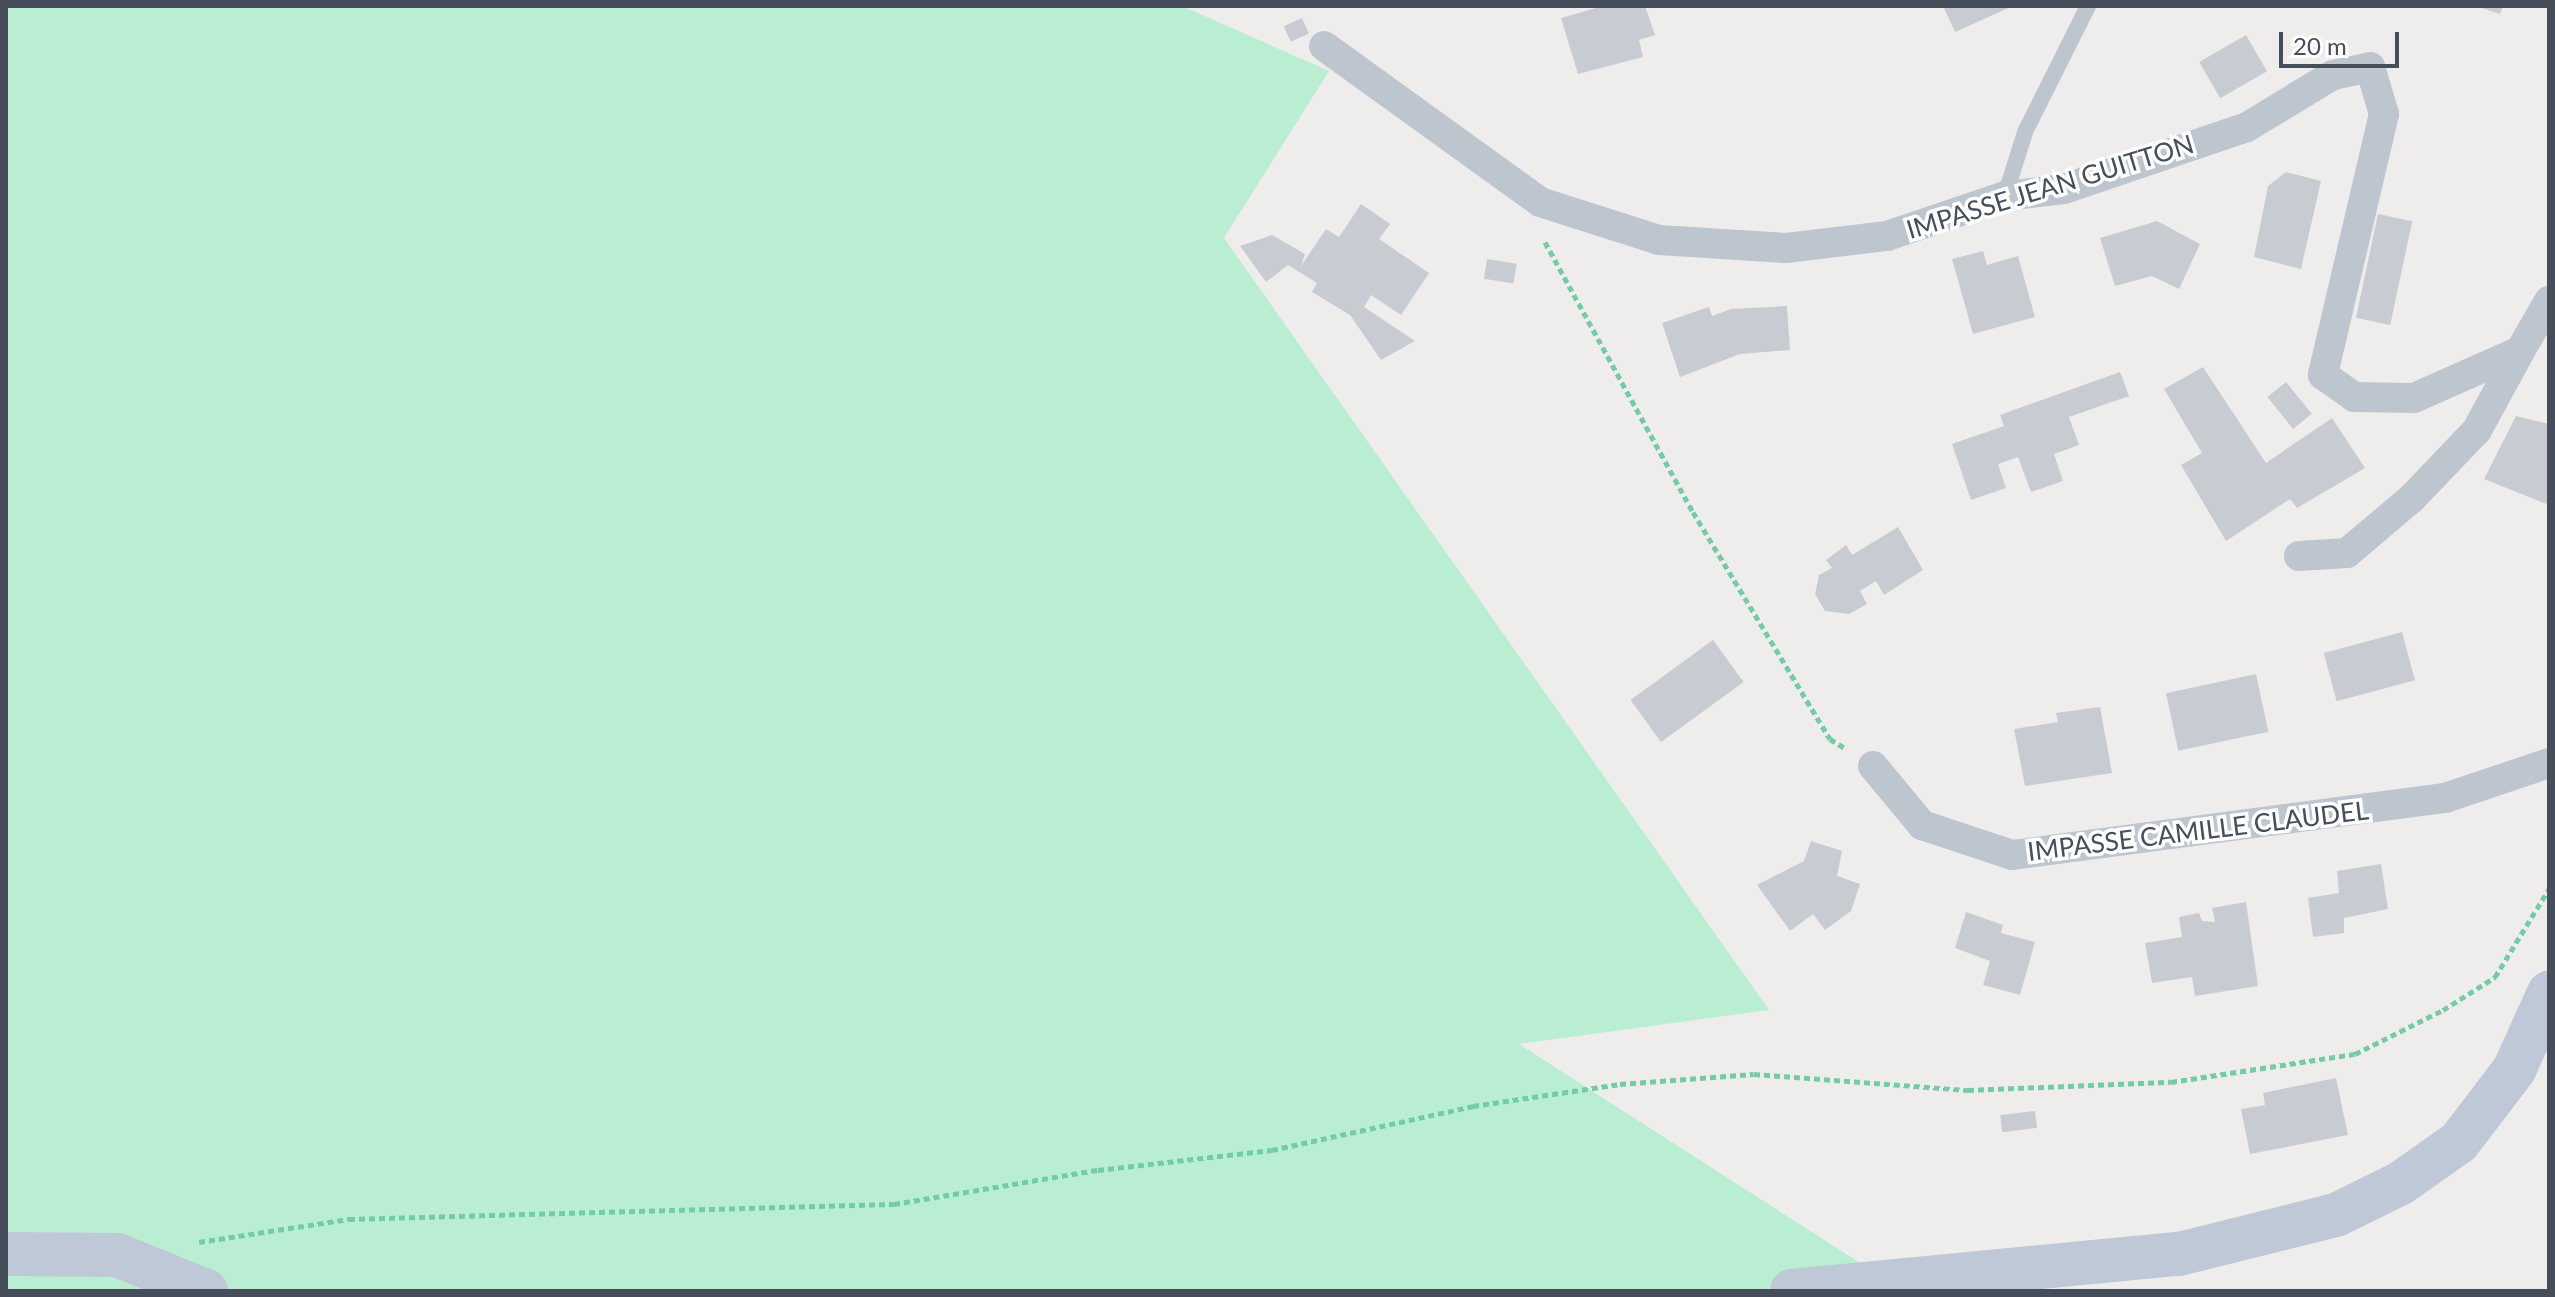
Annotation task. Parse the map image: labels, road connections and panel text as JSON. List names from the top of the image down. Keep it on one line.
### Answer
{"streets":{"street":["IMPASSE JEAN GUITTON","IMPASSE CAMILLE CLAUDEL"]},"scale_bar":"20 m"}
